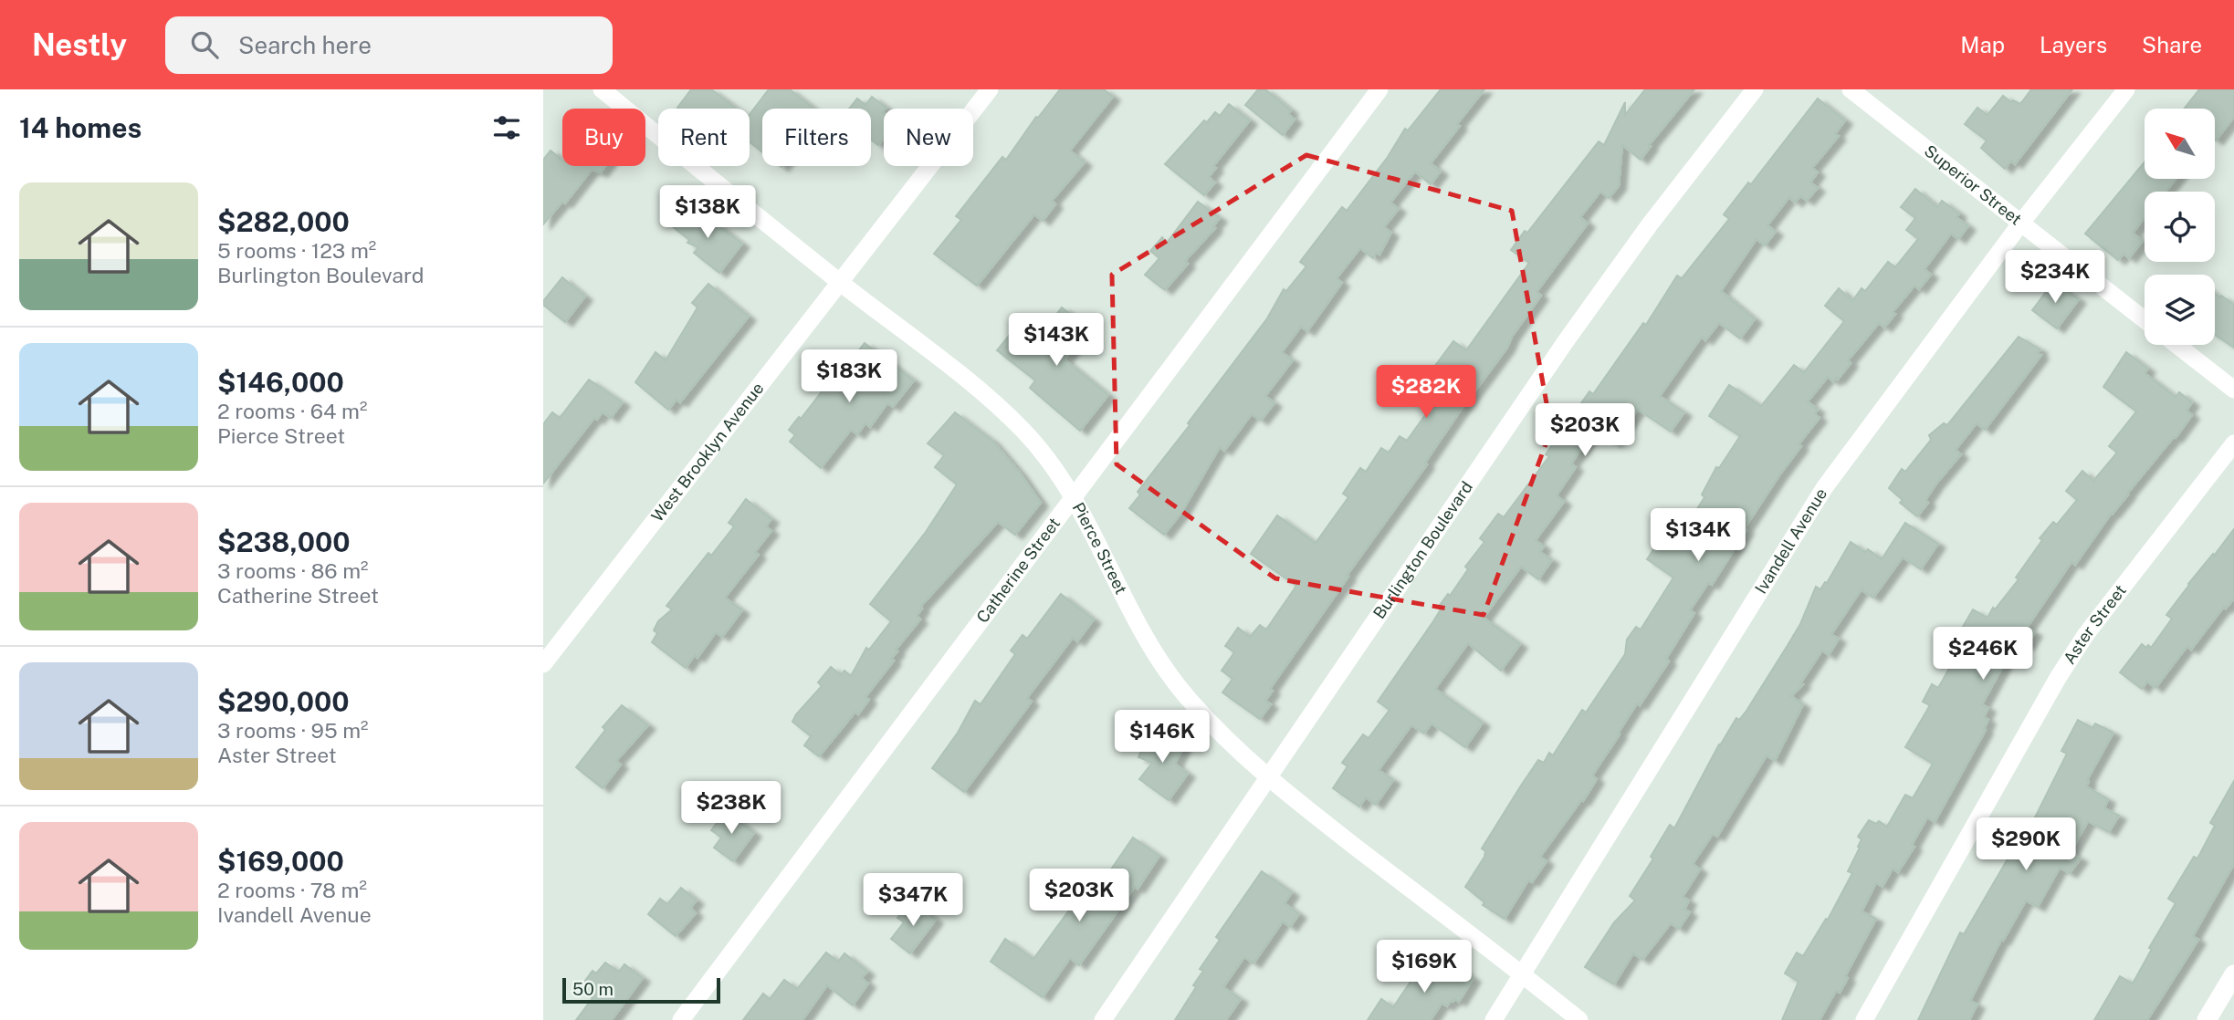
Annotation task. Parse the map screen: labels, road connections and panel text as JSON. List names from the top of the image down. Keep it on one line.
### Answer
{"streets":{"street":["Superior Street","West Brooklyn Avenue","Ivandell Avenue","Pierce Street","Burlington Boulevard","Catherine Street","Aster Street"]},"crossings":[["Superior Street","Ivandell Avenue"],["West Brooklyn Avenue","Pierce Street"],["Ivandell Avenue","Pierce Street"],["Pierce Street","Burlington Boulevard"],["Pierce Street","Catherine Street"]],"scale_bar":"50 m","north":"top left","page":{"header":"Nestly","search":"Search here","nav":["Map","Layers","Share"],"heading":"14 homes","chip":["Buy","Rent","Filters","New"],"list":[{"name":"$282,000","note":"5 rooms · 123 m² · Burlington Boulevard"},{"name":"$146,000","note":"2 rooms · 64 m² · Pierce Street"},{"name":"$238,000","note":"3 rooms · 86 m² · Catherine Street"},{"name":"$290,000","note":"3 rooms · 95 m² · Aster Street"},{"name":"$169,000","note":"2 rooms · 78 m² · Ivandell Avenue"}],"price":["$138K","$234K","$143K","$183K","$282K","$203K","$134K","$246K","$146K","$238K","$290K","$203K","$347K","$169K"],"scale":"50 m"}}
